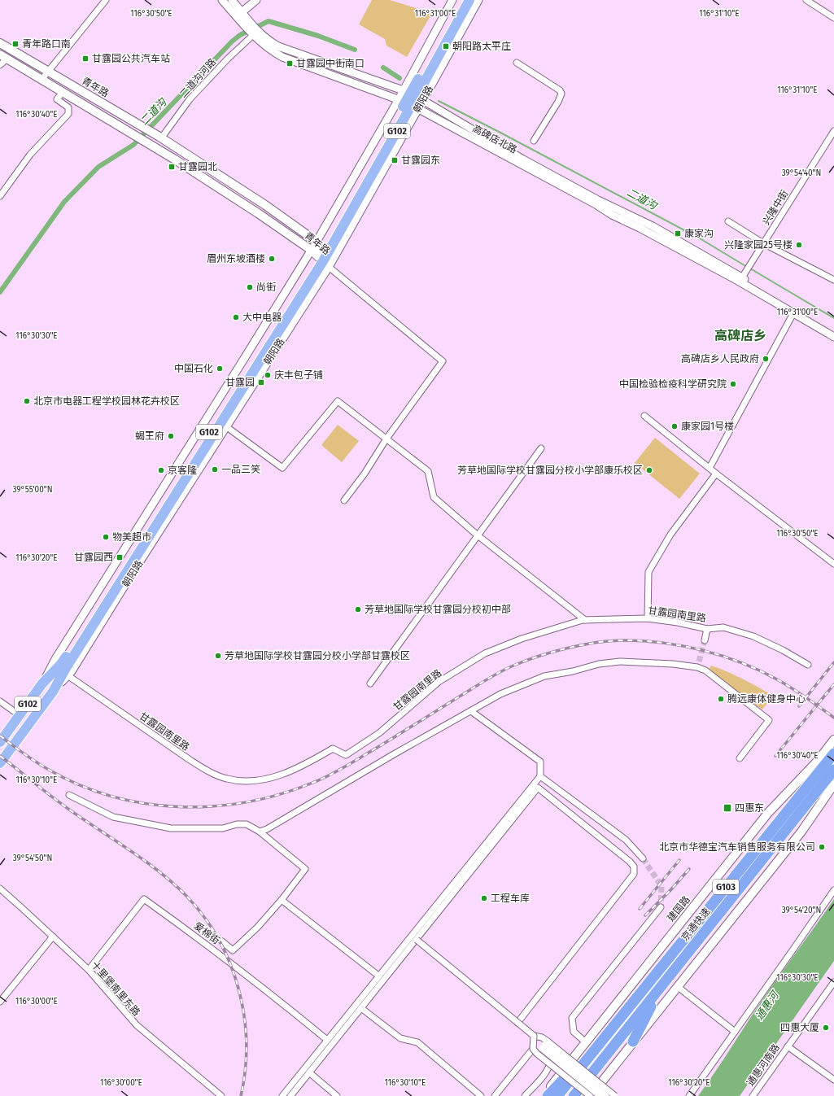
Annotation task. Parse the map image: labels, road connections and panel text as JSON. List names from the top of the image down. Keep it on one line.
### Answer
{"streets":{"highway":["朝阳路","G102","G103","京通快速"],"main road":["青年路","建国路"],"street":["二道沟河路","高碑店北路","兴隆中街","甘露园南里路","爱棉街","十里堡南里东路","通惠河南路"]},"crossings":[["二道沟河路","青年路"],["二道沟河路","高碑店北路"],["青年路","朝阳路"],["朝阳路","高碑店北路"],["朝阳路","甘露园南里路"],["爱棉街","十里堡南里东路"]],"districts":["高碑店乡"],"water":["二道沟","通惠河"],"places":{"transit":["青年路口南","朝阳路太平庄","甘露园公共汽车站","甘露园中街南口","甘露园东","甘露园北","康家沟","甘露园","甘露园西","四惠东"],"other":["兴隆家园25号楼","眉州东坡酒楼","尚街","大中电器","高碑店乡人民政府","中国石化","庆丰包子铺","中国检验检疫科学研究院","北京市电器工程学校园林花卉校区","康家园1号楼","蝎王府","一品三笑","京客隆","芳草地国际学校甘露园分校小学部康乐校区","物美超市","芳草地国际学校甘露园分校初中部","芳草地国际学校甘露园分校小学部甘露校区","腾远康体健身中心","北京市华德宝汽车销售服务有限公司","工程车库","四惠大厦"]},"coordinates":["116°30'50\"E","116°31'00\"E","116°31'10\"E","116°30'40\"E","39°54'40\"N","116°30'30\"E","39°55'00\"N","116°30'20\"E","116°30'10\"E","39°54'50\"N","39°54'20\"N","116°30'00\"E"]}
